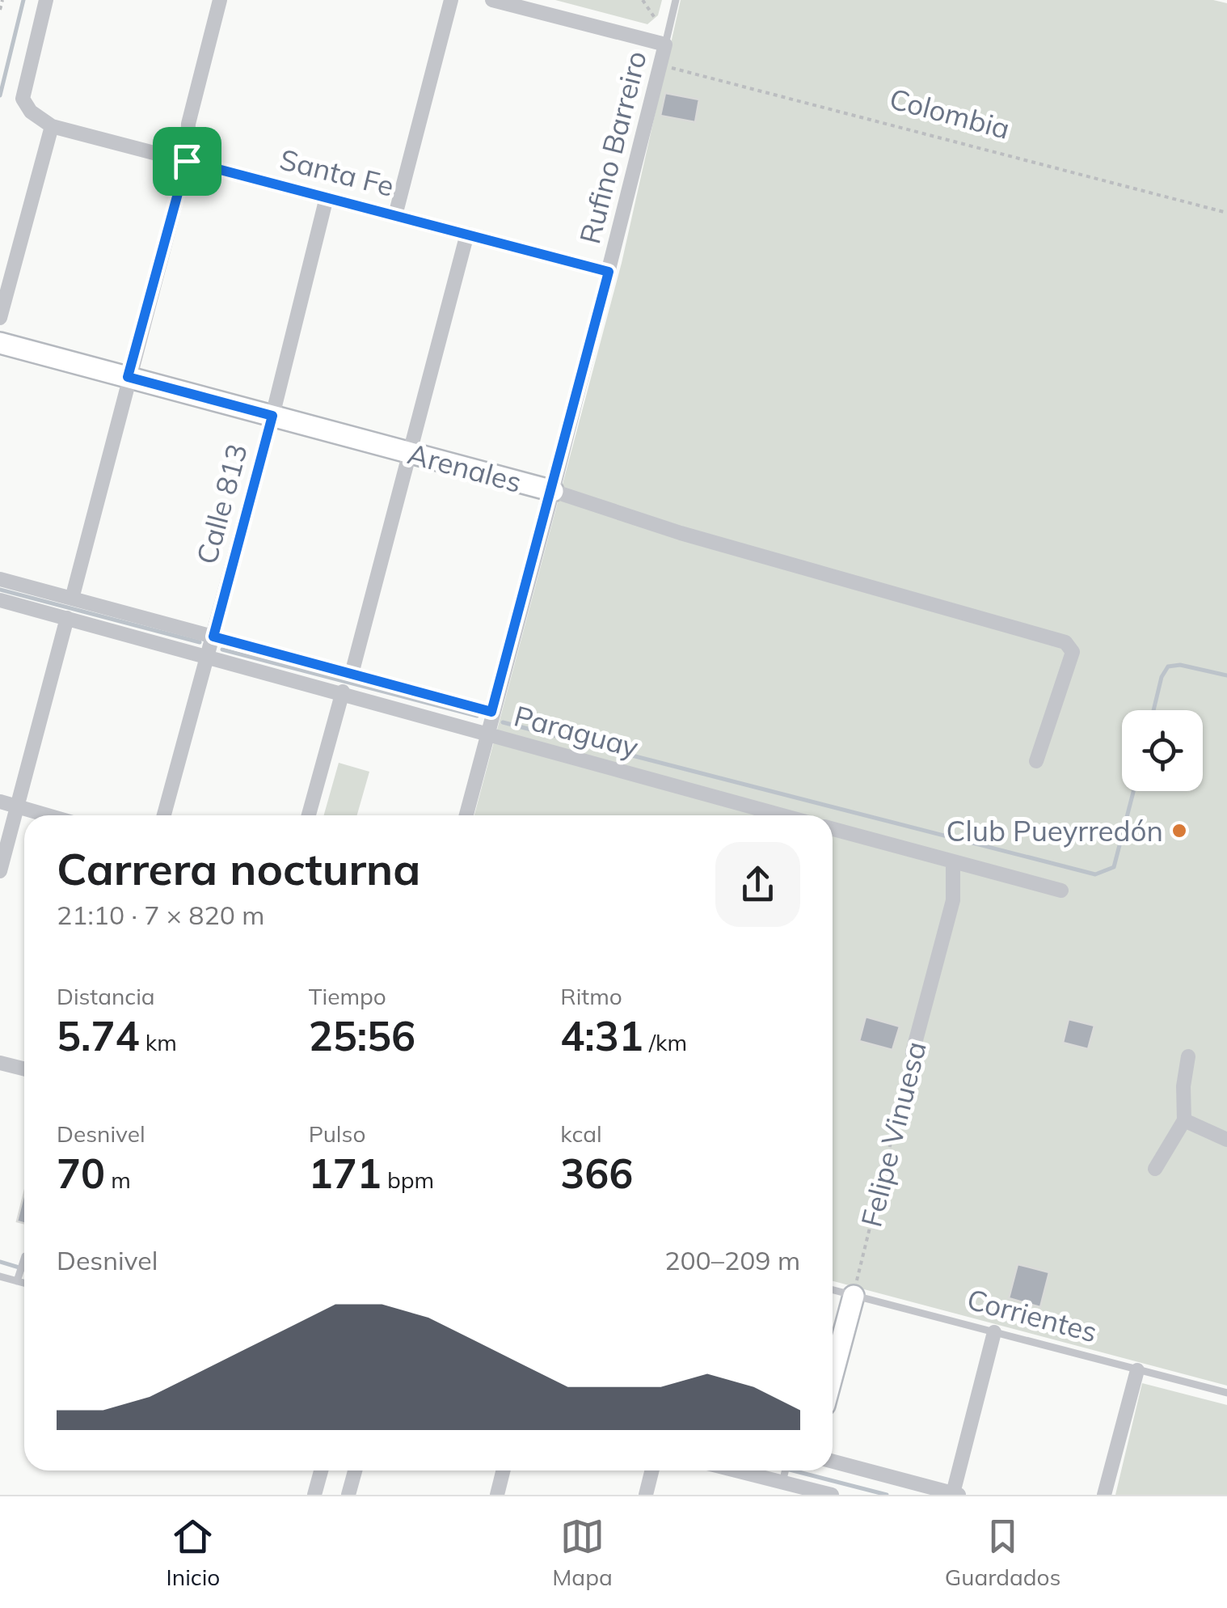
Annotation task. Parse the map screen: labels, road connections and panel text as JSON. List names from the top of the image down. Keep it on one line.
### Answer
{"streets":{"street":["Rufino Barreiro","Santa Fe","Arenales","Calle 813","Paraguay","Felipe Vinuesa"],"lane":["Corrientes"],"path":["Colombia"]},"crossings":[["Colombia","Rufino Barreiro"],["Rufino Barreiro","Santa Fe"],["Rufino Barreiro","Arenales"],["Rufino Barreiro","Paraguay"],["Santa Fe","Calle 813"],["Arenales","Calle 813"],["Calle 813","Paraguay"],["Felipe Vinuesa","Corrientes"]],"places":["Club Pueyrredón"],"page":{"heading":["Carrera nocturna","21:10 · 7 × 820 m"],"stats":[["Distancia","5.74 km"],["Tiempo","25:56"],["Ritmo","4:31 /km"],["Desnivel","70 m"],["Pulso","171 bpm"],["kcal","366"]],"chart":["Desnivel","200–209 m"],"tabs":["Inicio","Mapa","Guardados"]}}
